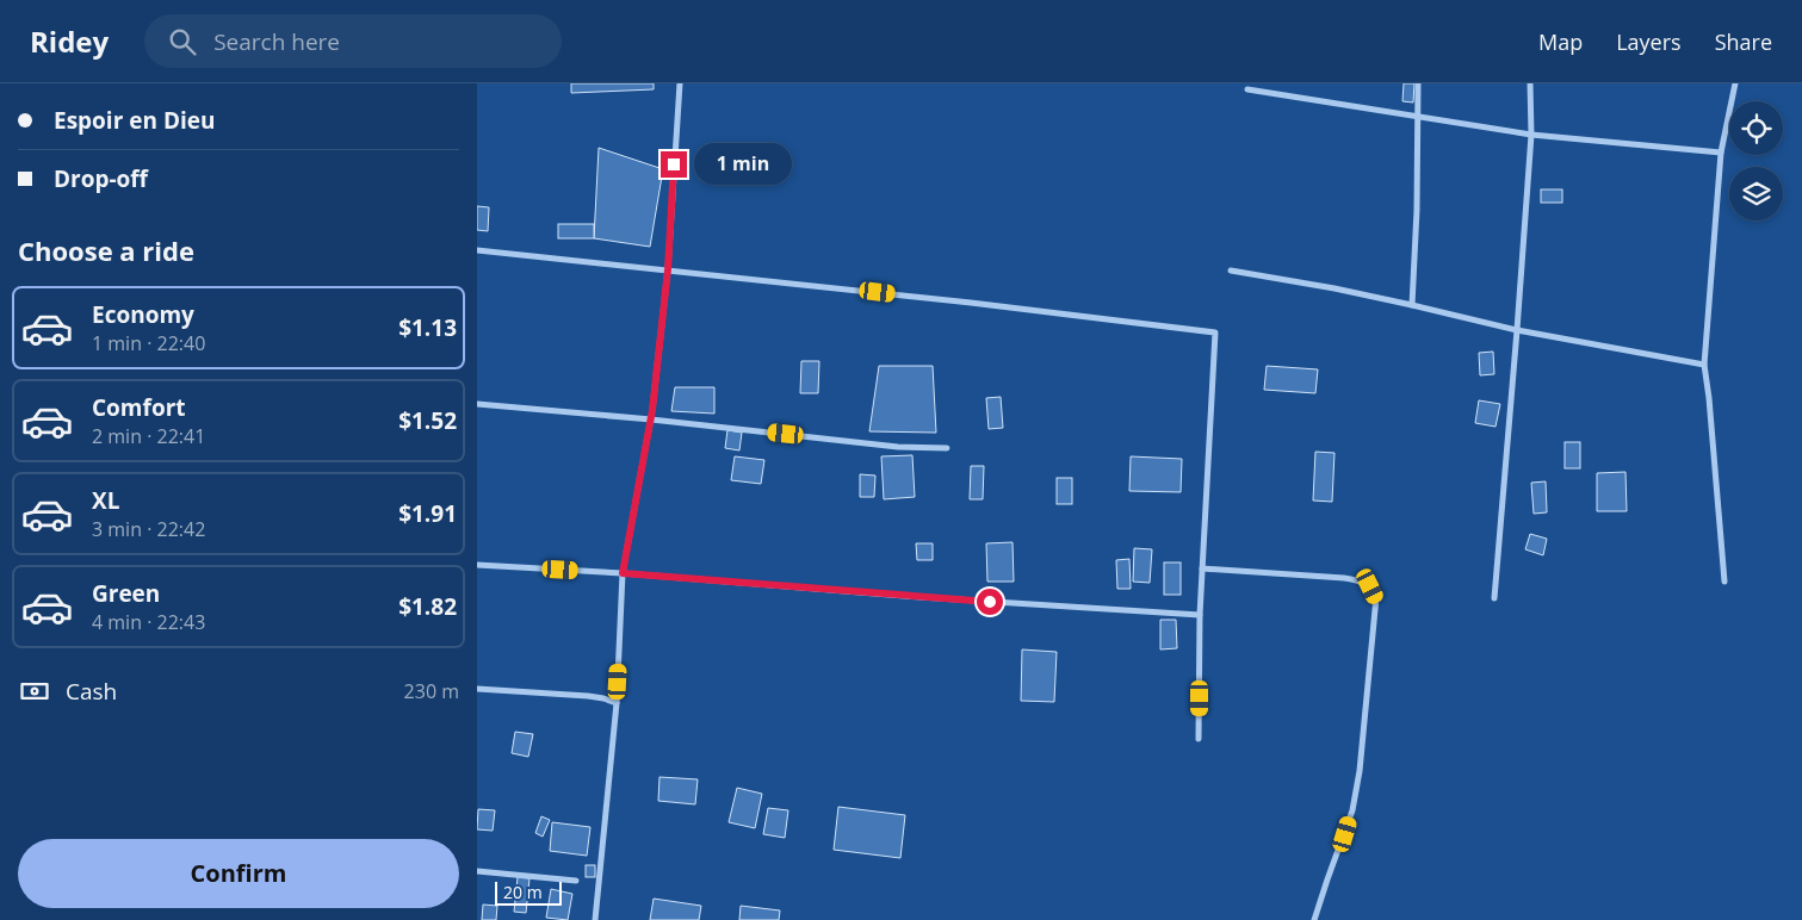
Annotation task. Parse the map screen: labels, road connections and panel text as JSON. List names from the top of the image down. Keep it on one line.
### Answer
{"scale_bar":"20 m","page":{"header":"Ridey","search":"Search here","nav":["Map","Layers","Share"],"banner":["Espoir en Dieu","Drop-off"],"bubble":"1 min","heading":"Choose a ride","list":[{"name":"Economy","note":"1 min · 22:40","value":"$1.13"},{"name":"Comfort","note":"2 min · 22:41","value":"$1.52"},{"name":"XL","note":"3 min · 22:42","value":"$1.91"},{"name":"Green","note":"4 min · 22:43","value":"$1.82"}],"pay":["Cash","230 m"],"buttons":"Confirm","scale":"20 m"}}
